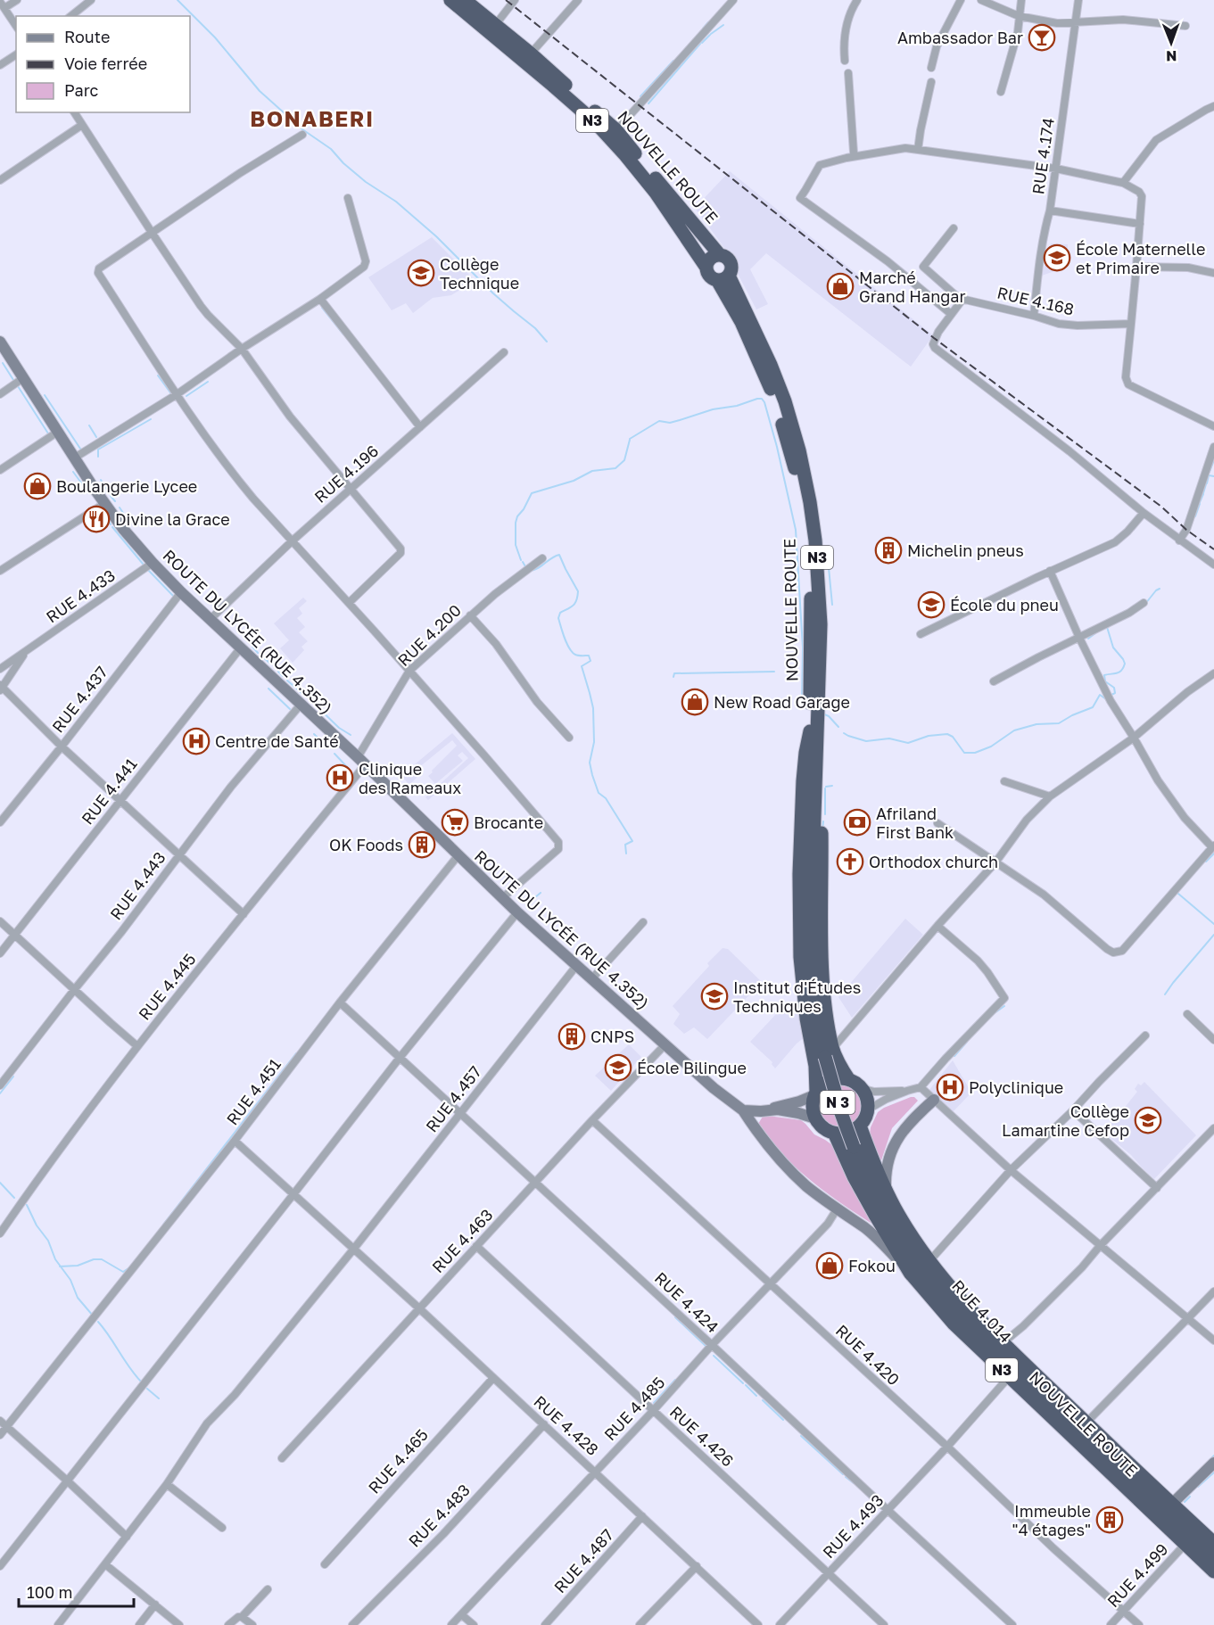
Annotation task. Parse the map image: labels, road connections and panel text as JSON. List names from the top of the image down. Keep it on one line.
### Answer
{"streets":{"highway":["N3","NOUVELLE ROUTE","N 3","RUE 4.014"],"main road":["ROUTE DU LYCÉE (RUE 4.352)"],"street":["RUE 4.174","RUE 4.168","RUE 4.196","RUE 4.433","RUE 4.200","RUE 4.437","RUE 4.441","RUE 4.443","RUE 4.445","RUE 4.451","RUE 4.457","RUE 4.463","RUE 4.424","RUE 4.420","RUE 4.485","RUE 4.428","RUE 4.426","RUE 4.465","RUE 4.483","RUE 4.493","RUE 4.487","RUE 4.499"]},"crossings":[["RUE 4.174","RUE 4.168"],["NOUVELLE ROUTE","RUE 4.014"],["NOUVELLE ROUTE","RUE 4.493"],["NOUVELLE ROUTE","RUE 4.499"],["RUE 4.196","ROUTE DU LYCÉE (RUE 4.352)"],["RUE 4.433","ROUTE DU LYCÉE (RUE 4.352)"],["ROUTE DU LYCÉE (RUE 4.352)","RUE 4.200"],["ROUTE DU LYCÉE (RUE 4.352)","RUE 4.437"],["ROUTE DU LYCÉE (RUE 4.352)","RUE 4.441"],["ROUTE DU LYCÉE (RUE 4.352)","RUE 4.443"],["ROUTE DU LYCÉE (RUE 4.352)","RUE 4.445"],["ROUTE DU LYCÉE (RUE 4.352)","RUE 4.451"],["ROUTE DU LYCÉE (RUE 4.352)","RUE 4.457"],["ROUTE DU LYCÉE (RUE 4.352)","RUE 4.463"],["RUE 4.200","RUE 4.445"],["RUE 4.451","RUE 4.424"],["RUE 4.451","RUE 4.428"],["RUE 4.457","RUE 4.424"],["RUE 4.457","RUE 4.428"],["RUE 4.463","RUE 4.424"],["RUE 4.463","RUE 4.420"],["RUE 4.463","RUE 4.428"],["RUE 4.463","RUE 4.426"],["RUE 4.424","RUE 4.485"],["RUE 4.424","RUE 4.493"],["RUE 4.420","RUE 4.485"],["RUE 4.420","RUE 4.493"],["RUE 4.420","RUE 4.499"],["RUE 4.485","RUE 4.428"],["RUE 4.485","RUE 4.426"],["RUE 4.428","RUE 4.465"],["RUE 4.428","RUE 4.483"],["RUE 4.428","RUE 4.487"],["RUE 4.426","RUE 4.493"]],"districts":["BONABERI"],"places":{"bar":["Ambassador Bar"],"school or university":["École Maternelle et Primaire","Collège Technique","École du pneu","Institut d'Études Techniques","École Bilingue","Collège Lamartine Cefop"],"shop":["Marché Grand Hangar","Boulangerie Lycee","New Road Garage","Fokou"],"restaurant":["Divine la Grace"],"building":["Michelin pneus","OK Foods","CNPS","Immeuble \"4 étages\""],"hospital":["Centre de Santé","Clinique des Rameaux","Polyclinique"],"supermarket":["Brocante"],"bank":["Afriland First Bank"],"church":["Orthodox church"]},"legend":["Route","Voie ferrée","Parc"],"scale_bar":"100 m","north":"bottom"}
